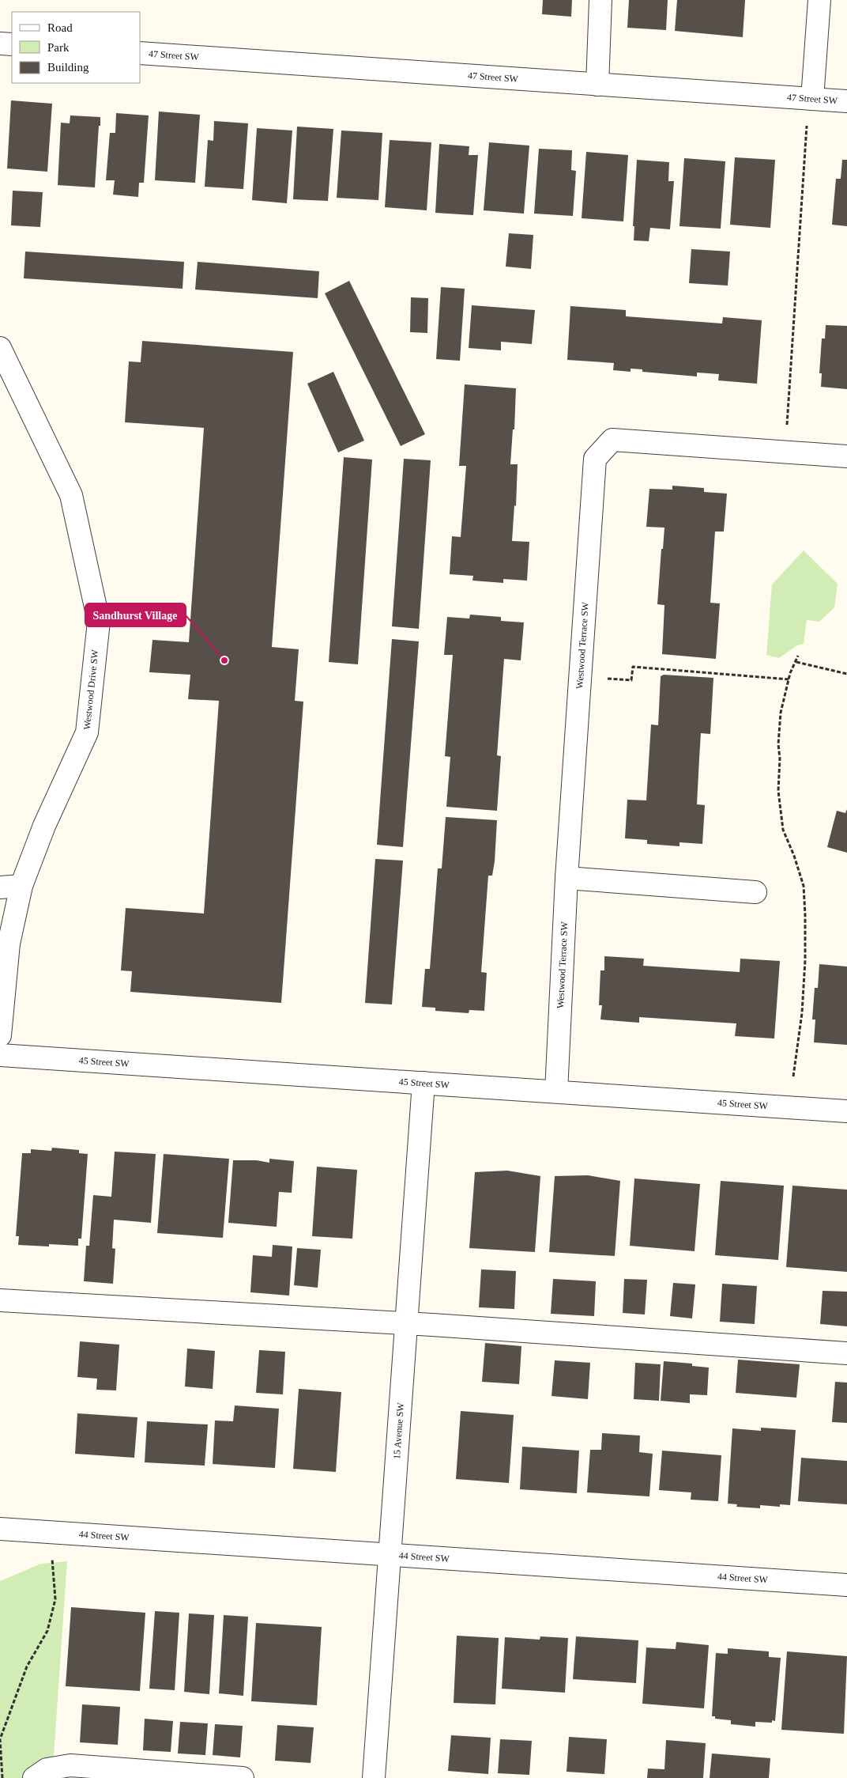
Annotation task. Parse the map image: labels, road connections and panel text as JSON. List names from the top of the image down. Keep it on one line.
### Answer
{"streets":{"street":["47 Street SW","Westwood Terrace SW","Westwood Drive SW","45 Street SW","15 Avenue SW","44 Street SW"]},"crossings":[["Westwood Terrace SW","45 Street SW"],["45 Street SW","15 Avenue SW"],["15 Avenue SW","44 Street SW"]],"places":["Sandhurst Village"],"legend":["Road","Park","Building"]}
